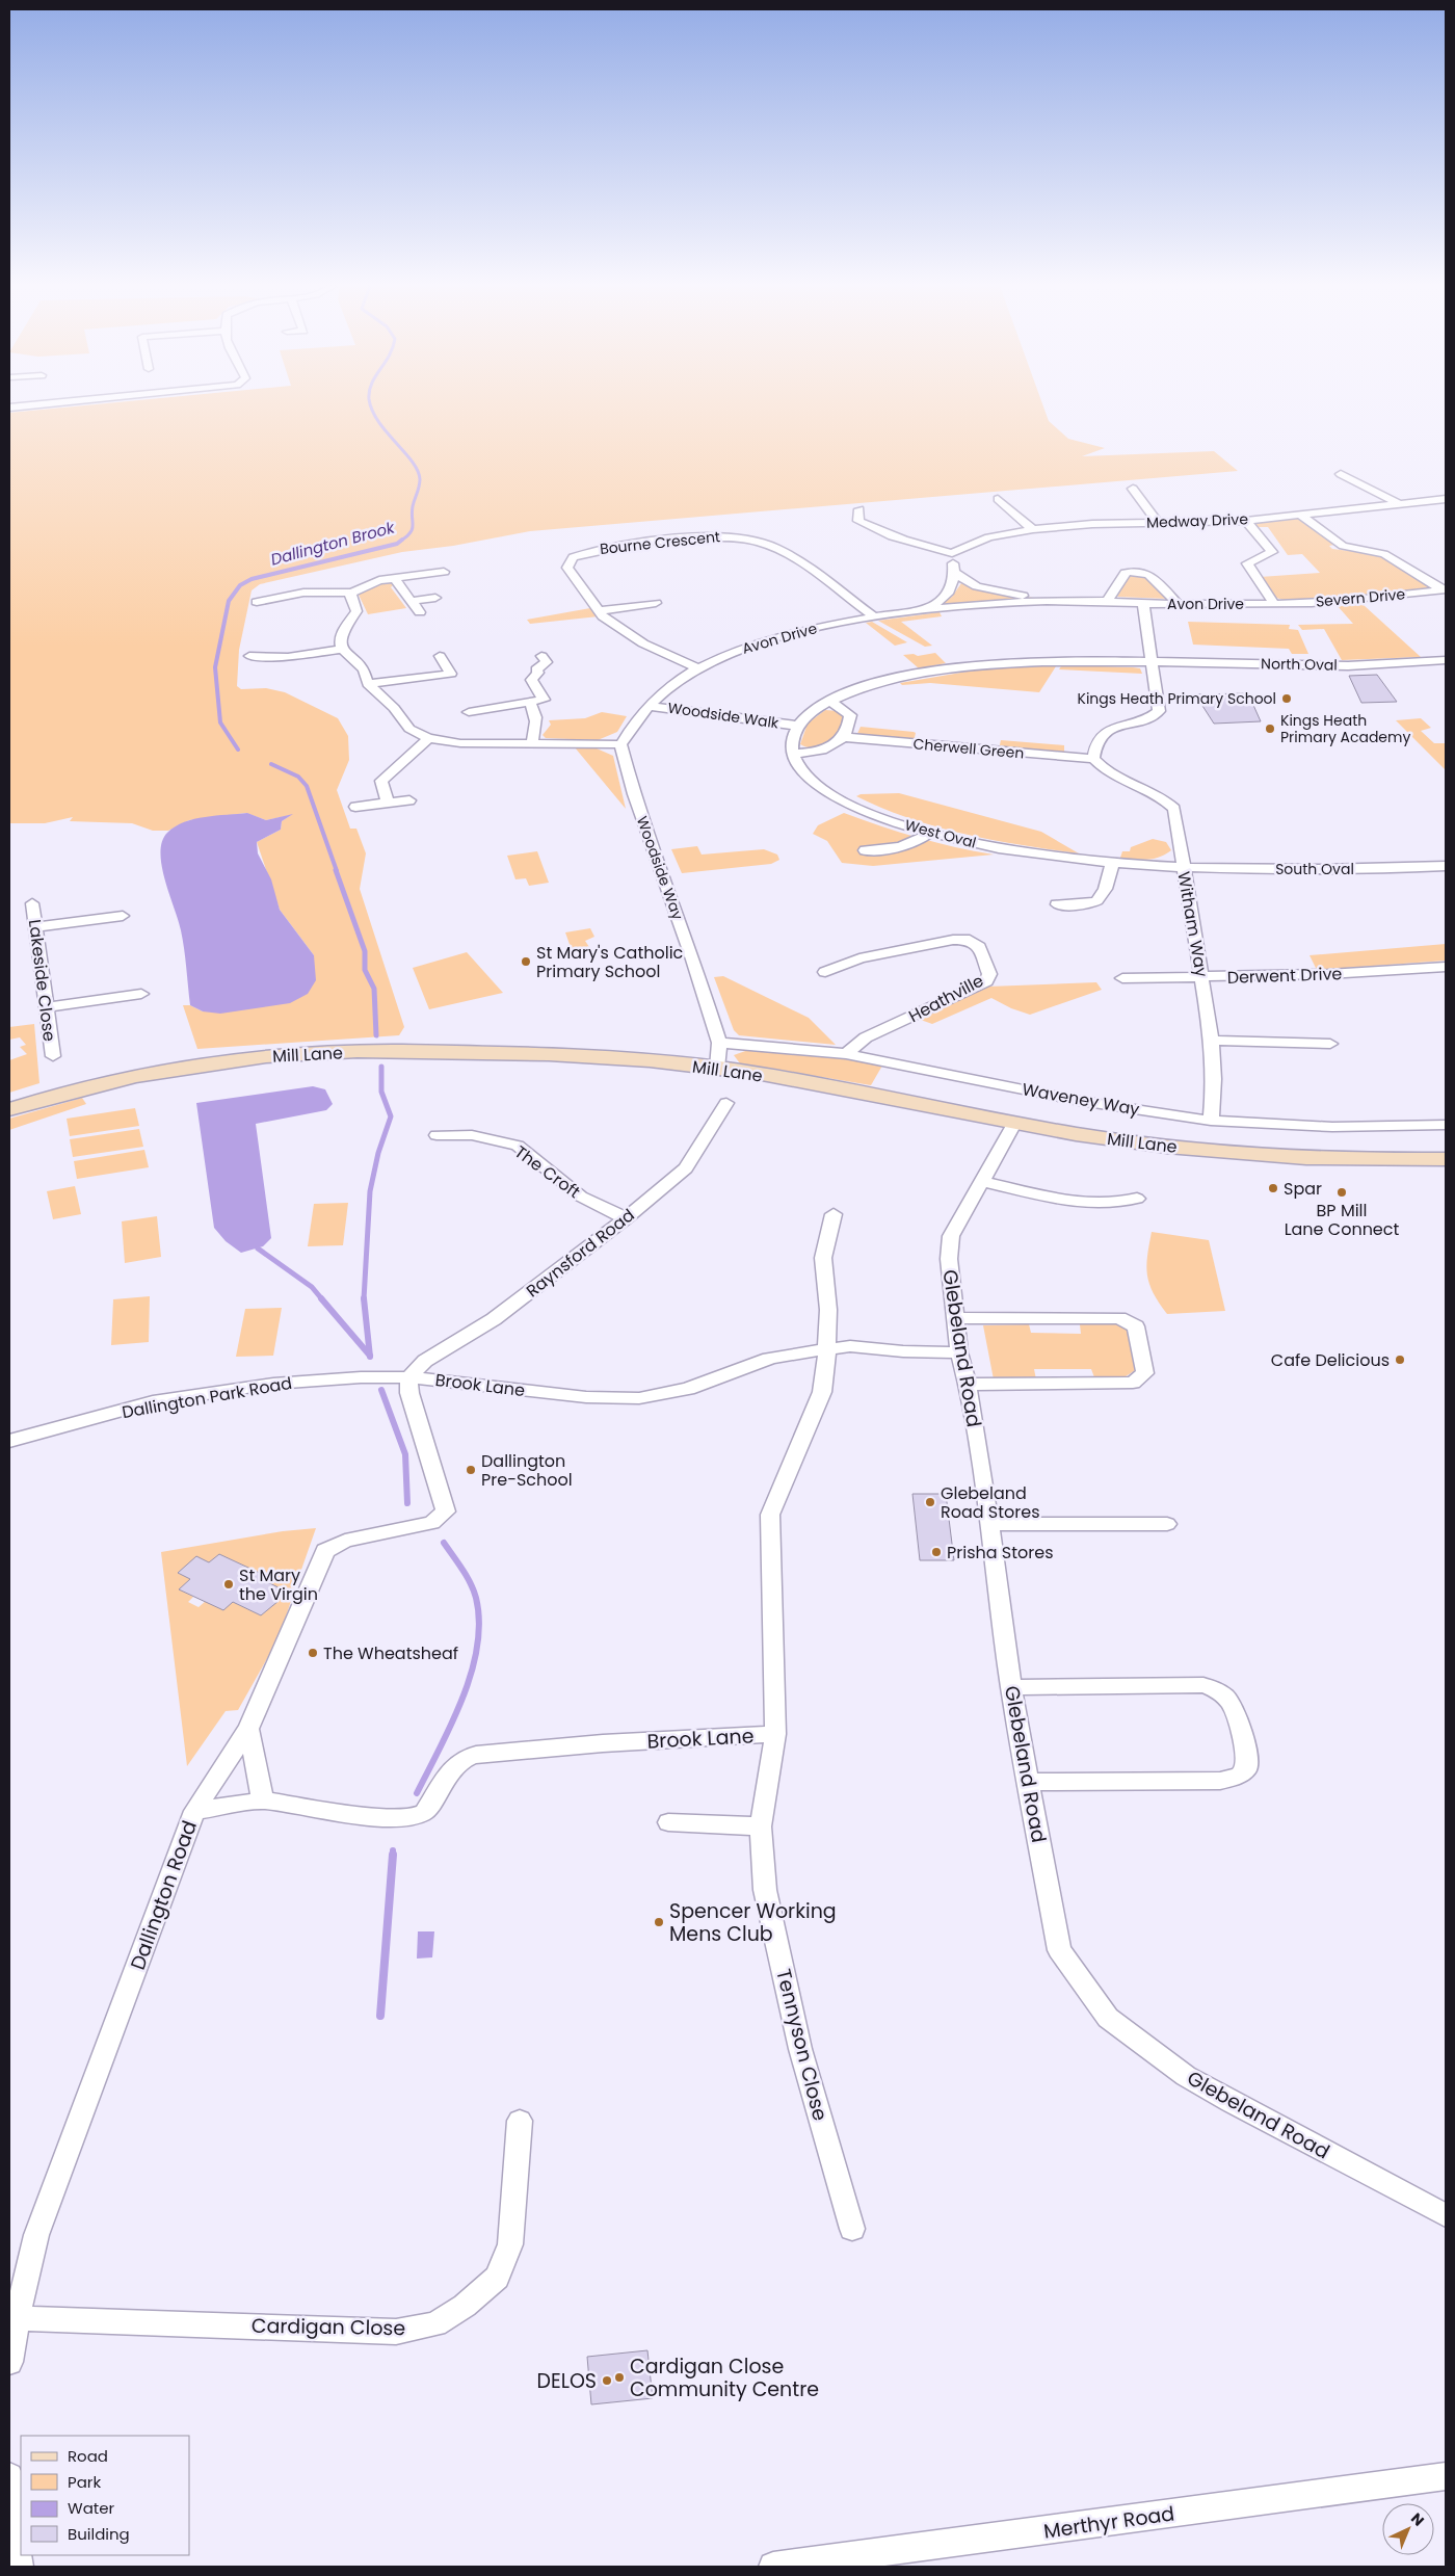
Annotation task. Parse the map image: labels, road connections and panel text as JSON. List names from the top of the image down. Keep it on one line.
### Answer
{"streets":{"street":["Medway Drive","Bourne Crescent","Severn Drive","Avon Drive","North Oval","Woodside Walk","Cherwell Green","West Oval","Woodside Way","South Oval","Witham Way","Derwent Drive","Lakeside Close","Heathville","Mill Lane","Waveney Way","The Croft","Raynsford Road","Glebeland Road","Brook Lane","Dallington Park Road","Dallington Road","Tennyson Close","Cardigan Close","Merthyr Road"]},"crossings":[["Bourne Crescent","Avon Drive"],["Severn Drive","Avon Drive"],["Avon Drive","Woodside Walk"],["Cherwell Green","Witham Way"],["West Oval","South Oval"],["West Oval","Witham Way"],["Woodside Way","Mill Lane"],["Woodside Way","Waveney Way"],["South Oval","Witham Way"],["Witham Way","Derwent Drive"],["Witham Way","Waveney Way"],["Heathville","Waveney Way"],["Mill Lane","Glebeland Road"],["The Croft","Raynsford Road"],["Raynsford Road","Brook Lane"],["Raynsford Road","Dallington Park Road"],["Raynsford Road","Dallington Road"],["Glebeland Road","Brook Lane"],["Brook Lane","Dallington Park Road"],["Brook Lane","Dallington Road"],["Brook Lane","Tennyson Close"],["Dallington Park Road","Dallington Road"],["Dallington Road","Cardigan Close"]],"water":["Dallington Brook"],"places":["Kings Heath Primary School","Kings Heath Primary Academy","St Mary's Catholic Primary School","Spar","BP Mill Lane Connect","Cafe Delicious","Dallington Pre-School","Glebeland Road Stores","Prisha Stores","St Mary the Virgin","The Wheatsheaf","Spencer Working Mens Club","Cardigan Close Community Centre","DELOS"],"legend":["Road","Park","Water","Building"],"north":"top right"}
